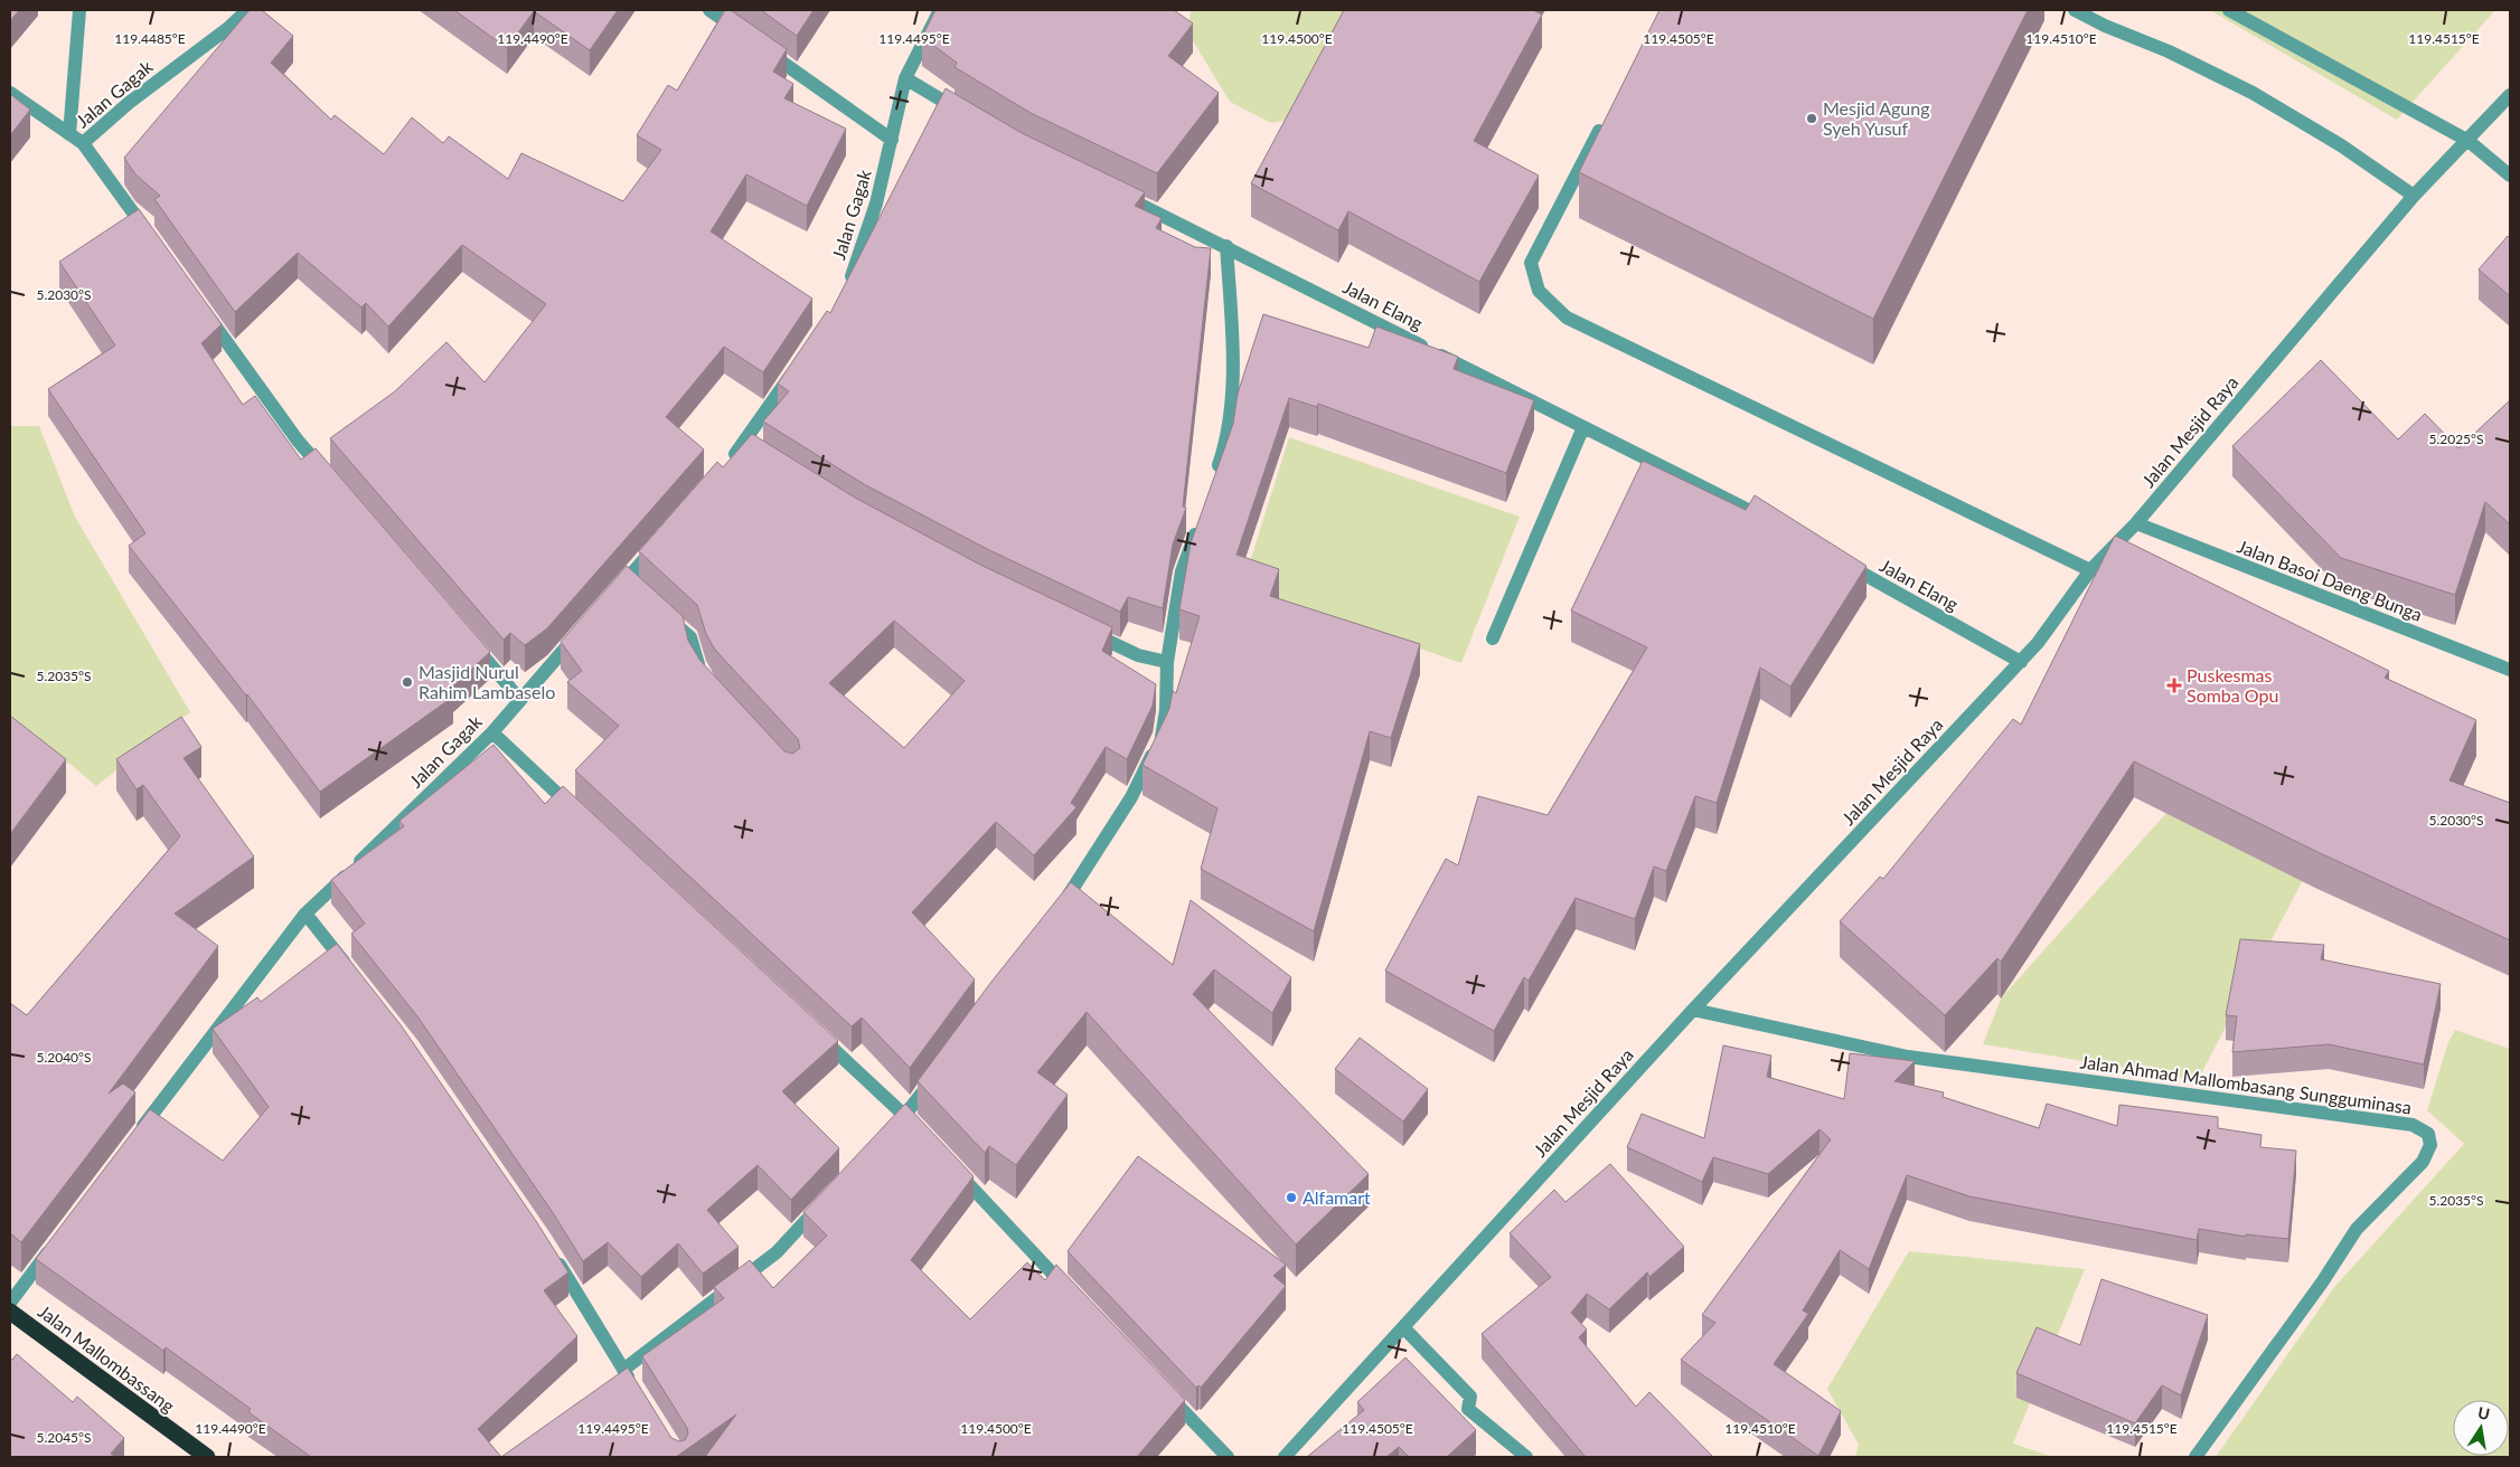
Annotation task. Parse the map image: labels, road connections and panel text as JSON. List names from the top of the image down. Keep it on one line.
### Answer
{"streets":{"highway":["Jalan Mallombassang"],"street":["Jalan Gagak","Jalan Elang","Jalan Mesjid Raya","Jalan Basoi Daeng Bunga","Jalan Ahmad Mallombasang Sungguminasa"]},"crossings":[["Jalan Elang","Jalan Mesjid Raya"],["Jalan Mesjid Raya","Jalan Basoi Daeng Bunga"],["Jalan Mesjid Raya","Jalan Ahmad Mallombasang Sungguminasa"]],"places":{"other":["Mesjid Agung Syeh Yusuf","Masjid Nurul Rahim Lambaselo","Alfamart"],"health":["Puskesmas Somba Opu"]},"north":"top","coordinates":["119.4485°E","119.4490°E","119.4495°E","119.4500°E","119.4505°E","119.4510°E","119.4515°E","5.2030°S","5.2025°S","5.2035°S","5.2040°S","5.2045°S"]}
